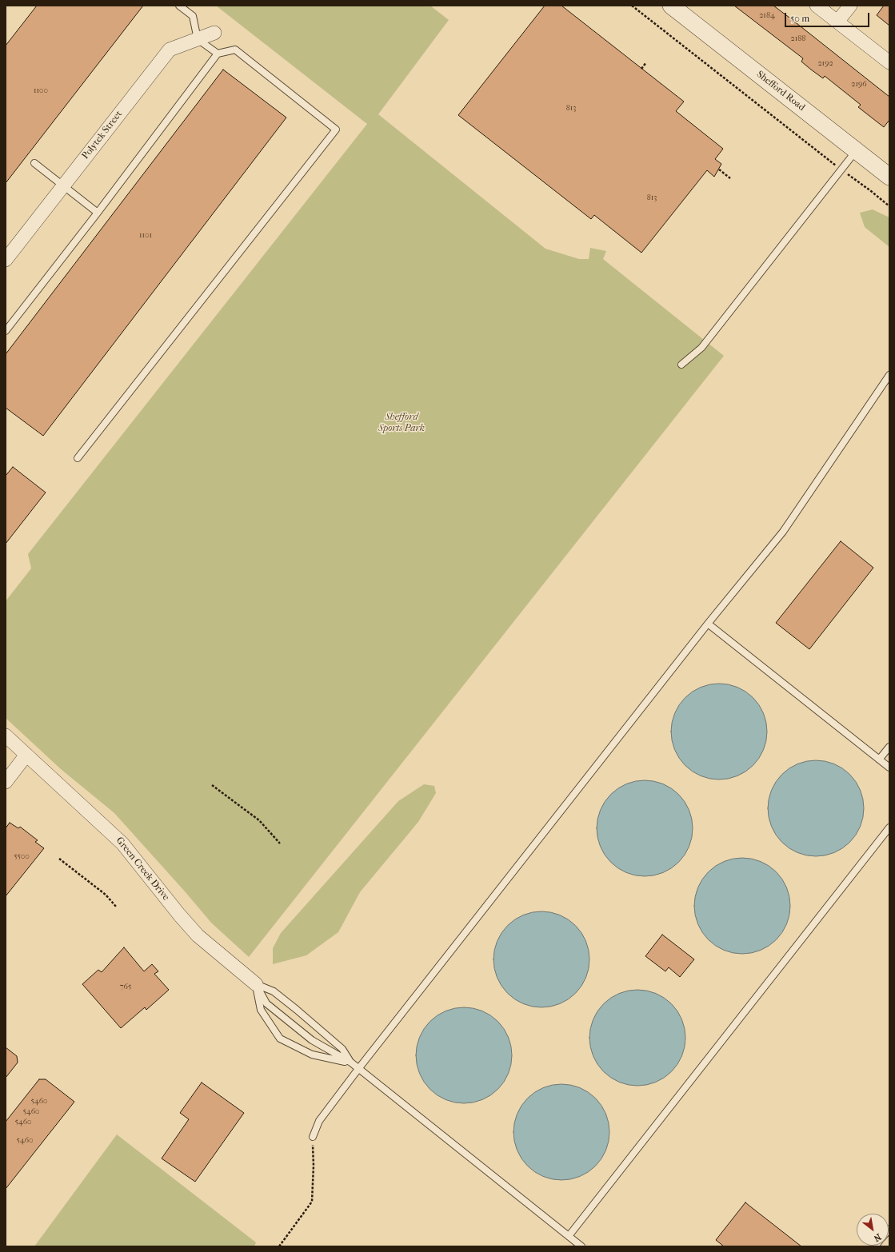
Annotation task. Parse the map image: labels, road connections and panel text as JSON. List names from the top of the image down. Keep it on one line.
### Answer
{"streets":{"street":["Shefford Road","Polytek Street","Green Creek Drive"]},"parks":["Shefford Sports Park"],"house_numbers":["2184","2188","2192","2196","1100","813","813","1101","5500","765","5460","5460","5460","5460"],"scale_bar":"50 m","north":"bottom right"}
